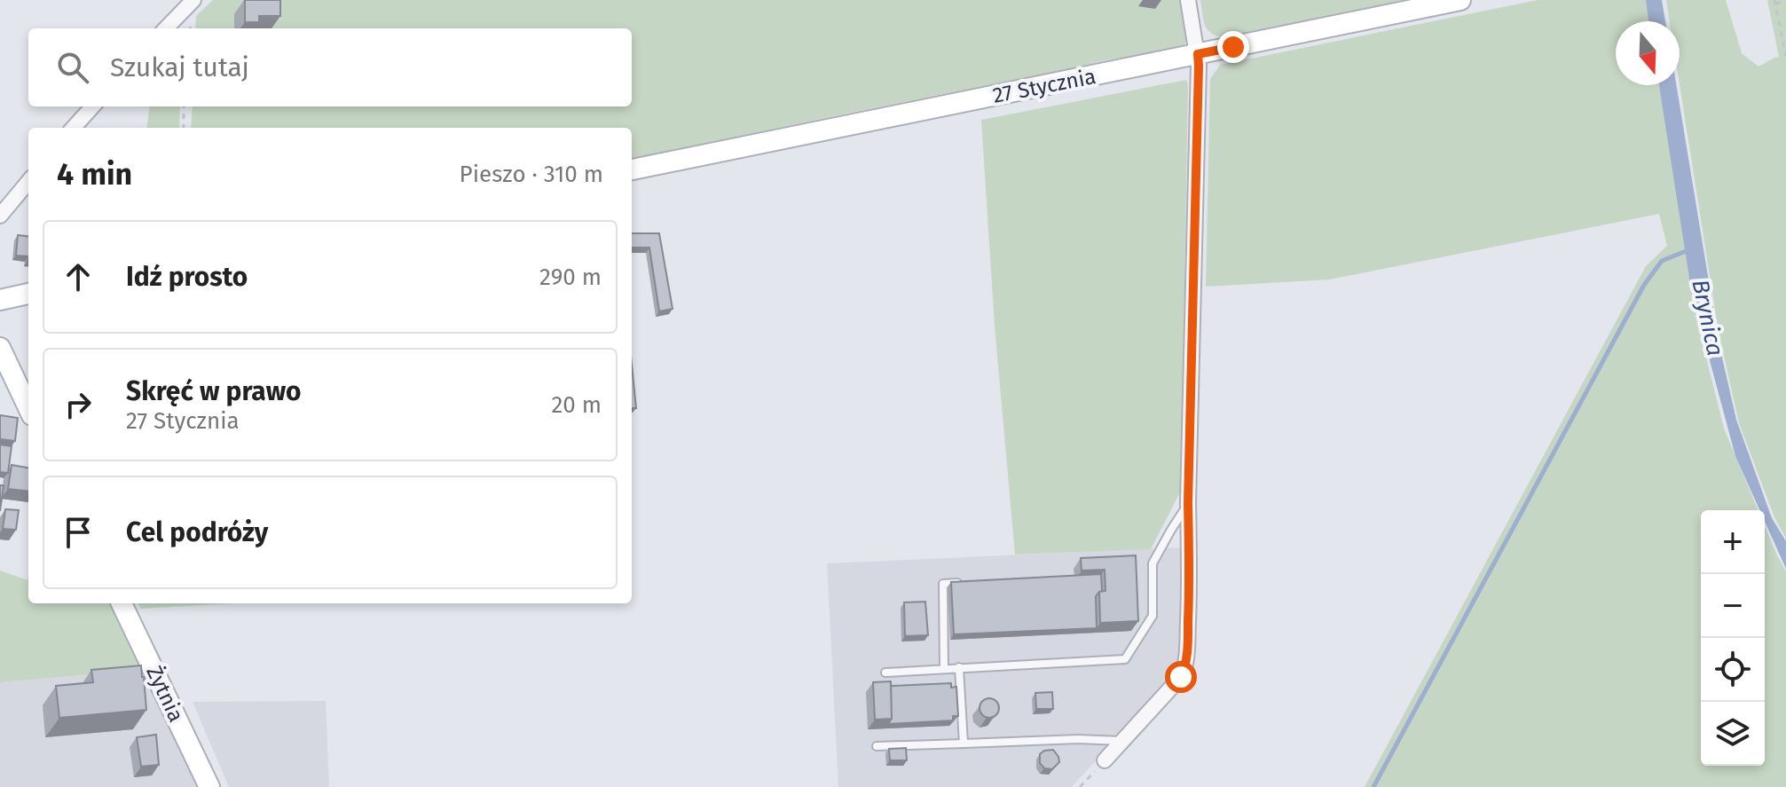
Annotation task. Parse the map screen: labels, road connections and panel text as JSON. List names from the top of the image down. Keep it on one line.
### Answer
{"streets":{"street":["27 Stycznia","Żytnia"]},"water":["Brynica"],"north":"bottom","page":{"search":"Szukaj tutaj","heading":["4 min","Pieszo · 310 m"],"list":[["Idź prosto","290 m"],["Skręć w prawo","27 Stycznia","20 m"],"Cel podróży"],"map_buttons":["+","−"]}}
